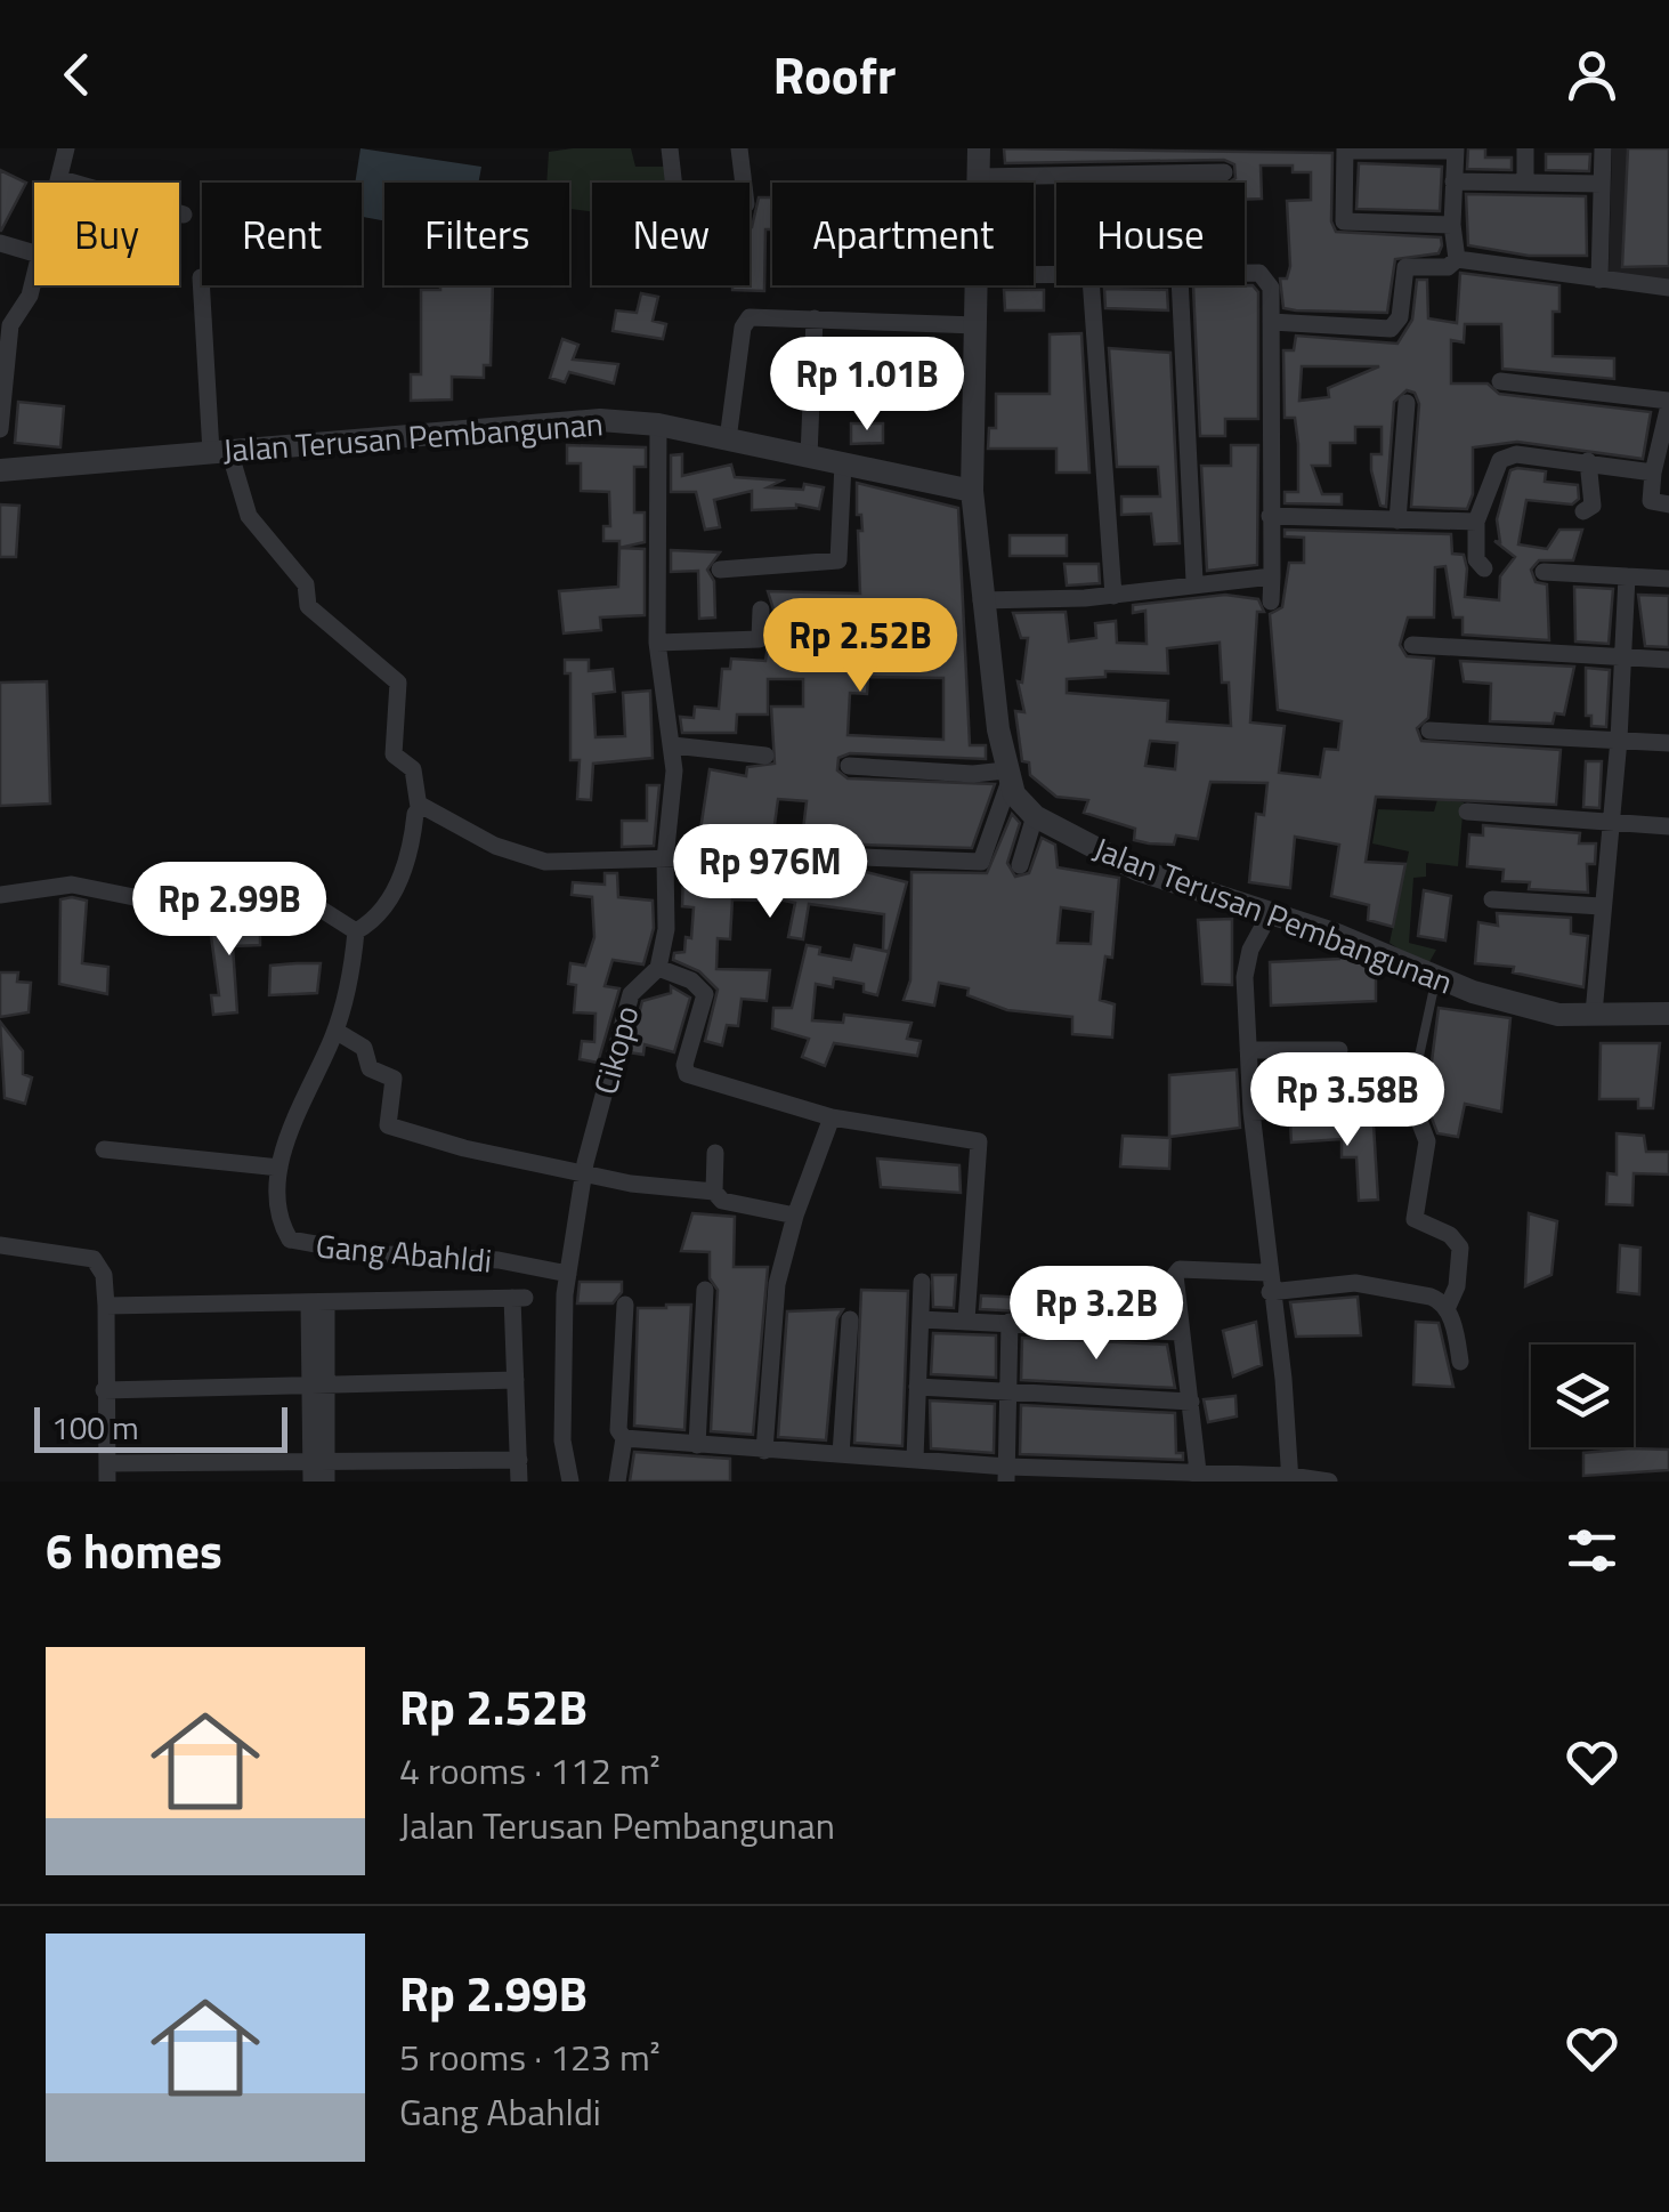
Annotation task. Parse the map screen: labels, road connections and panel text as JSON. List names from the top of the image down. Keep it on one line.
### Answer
{"streets":{"street":["Jalan Terusan Pembangunan","Cikopo","Gang Abahldi"]},"crossings":[["Jalan Terusan Pembangunan","Cikopo"],["Cikopo","Gang Abahldi"]],"scale_bar":"100 m","page":{"header":"Roofr","chip":["Buy","Rent","Filters","New","Apartment","House"],"price":["Rp 1.01B","Rp 2.52B","Rp 976M","Rp 2.99B","Rp 3.58B","Rp 3.2B"],"scale":"100 m","heading":"6 homes","list":[{"name":"Rp 2.52B","note":"4 rooms · 112 m² · Jalan Terusan Pembangunan"},{"name":"Rp 2.99B","note":"5 rooms · 123 m² · Gang Abahldi"}]}}
